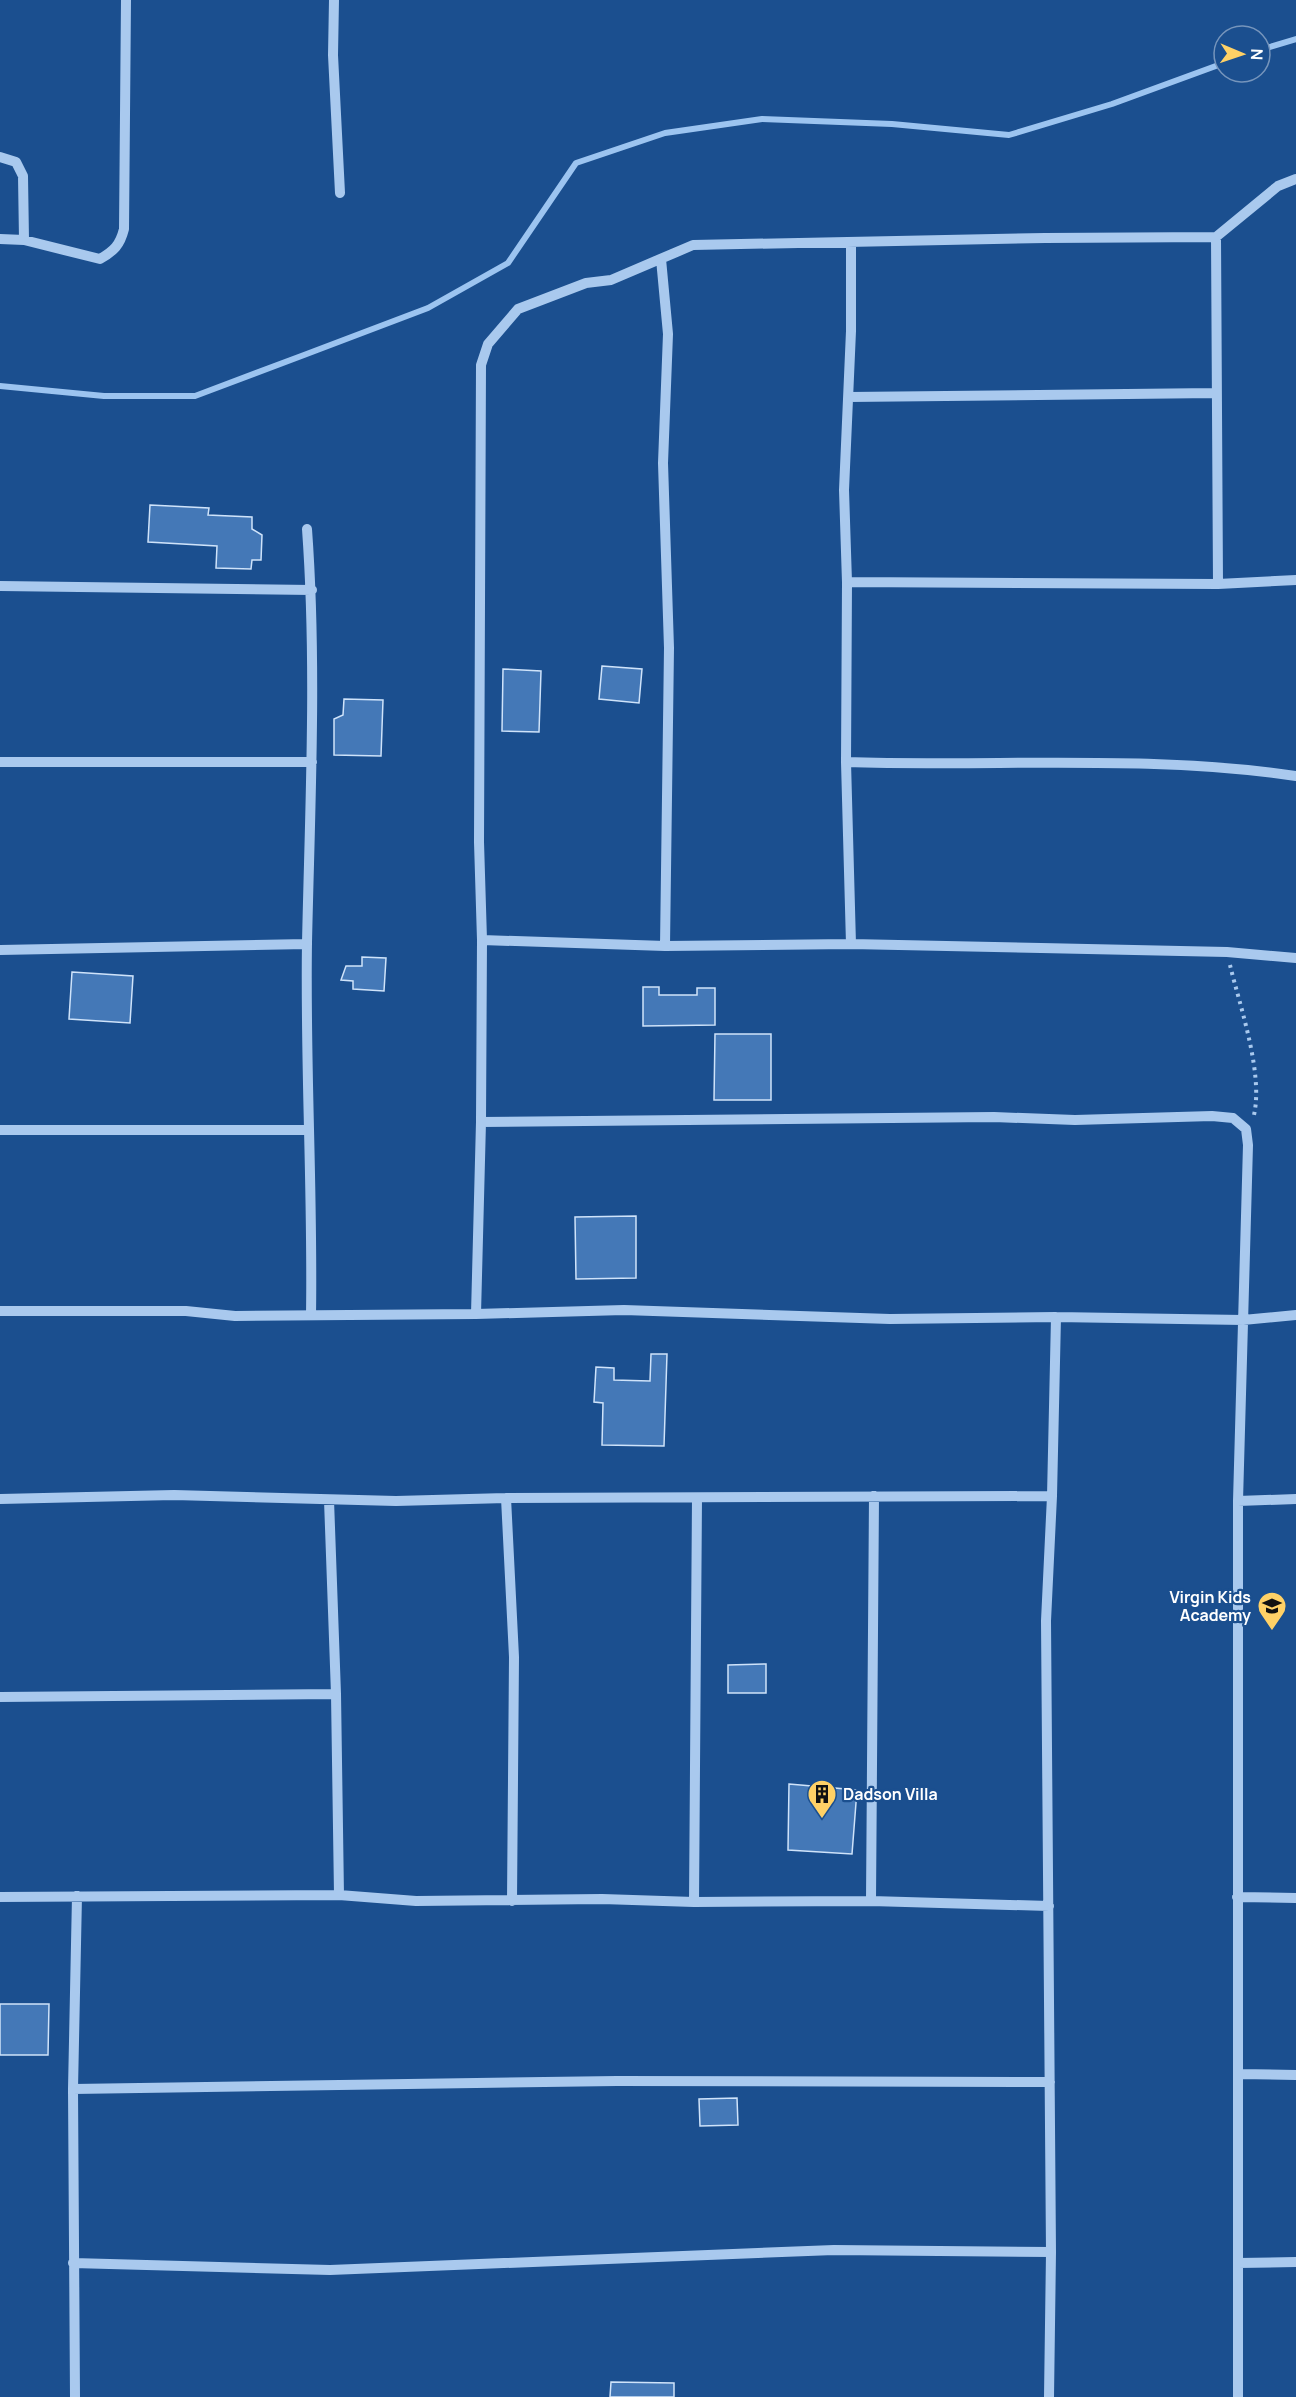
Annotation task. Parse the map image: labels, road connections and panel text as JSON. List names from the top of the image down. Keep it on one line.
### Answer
{"places":{"school or university":["Virgin Kids Academy"],"building":["Dadson Villa"]},"north":"right"}
